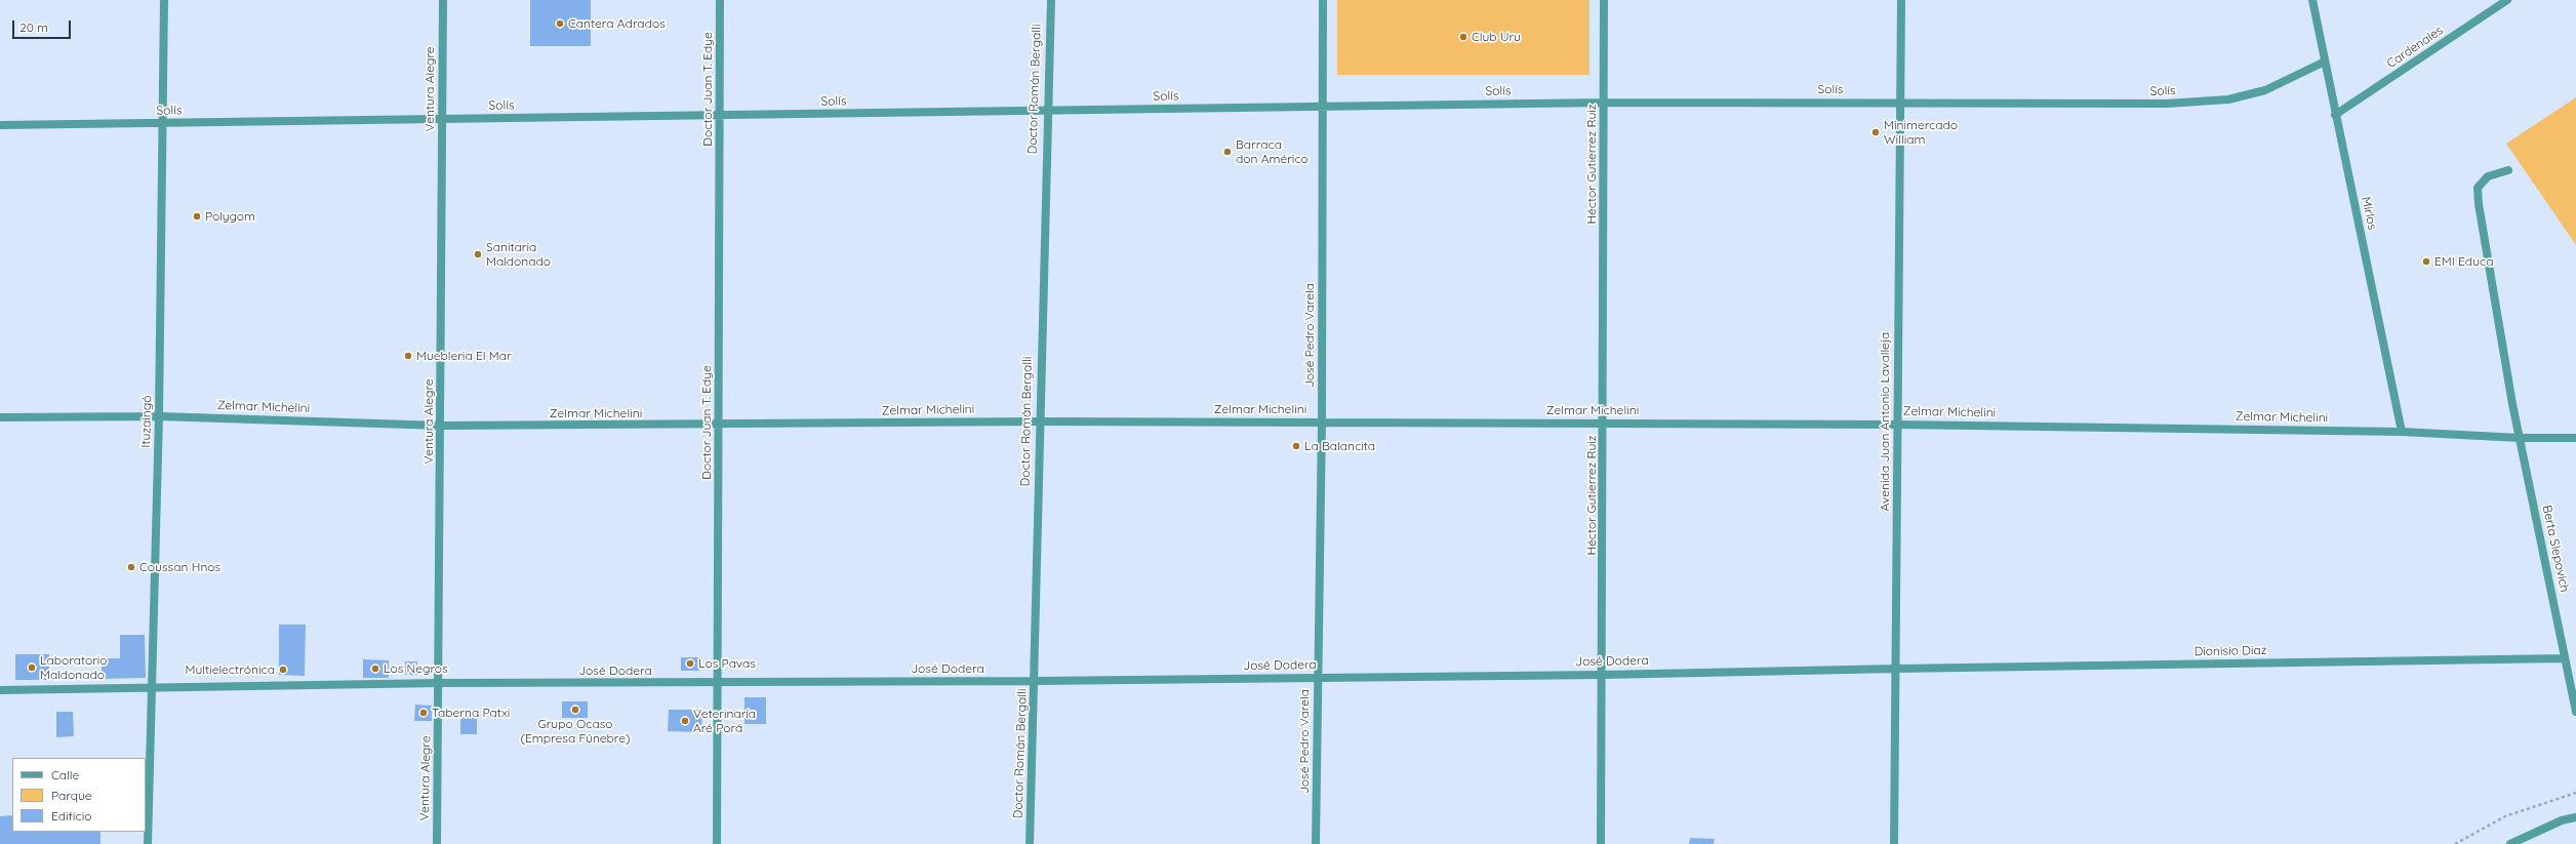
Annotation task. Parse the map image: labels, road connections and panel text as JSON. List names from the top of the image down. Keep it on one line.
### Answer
{"streets":{"street":["Cardenales","Ventura Alegre","Doctor Juan T. Edye","Doctor Román Bergalli","Solís","Héctor Gutierrez Ruiz","Mirlos","José Pedro Varela","Zelmar Michelini","Ituzaingó","Avenida Juan Antonio Lavalleja","Berta Slepovich","Dionisio Diaz","José Dodera"]},"crossings":[["Cardenales","Mirlos"],["Ventura Alegre","Solís"],["Ventura Alegre","Zelmar Michelini"],["Ventura Alegre","José Dodera"],["Doctor Juan T. Edye","Solís"],["Doctor Juan T. Edye","Zelmar Michelini"],["Doctor Juan T. Edye","José Dodera"],["Doctor Román Bergalli","Solís"],["Doctor Román Bergalli","Zelmar Michelini"],["Doctor Román Bergalli","José Dodera"],["Solís","Héctor Gutierrez Ruiz"],["Solís","Mirlos"],["Solís","José Pedro Varela"],["Solís","Ituzaingó"],["Solís","Avenida Juan Antonio Lavalleja"],["Héctor Gutierrez Ruiz","Zelmar Michelini"],["Héctor Gutierrez Ruiz","José Dodera"],["Mirlos","Zelmar Michelini"],["José Pedro Varela","Zelmar Michelini"],["José Pedro Varela","José Dodera"],["Zelmar Michelini","Ituzaingó"],["Zelmar Michelini","Avenida Juan Antonio Lavalleja"],["Zelmar Michelini","Berta Slepovich"],["Ituzaingó","José Dodera"],["Avenida Juan Antonio Lavalleja","Dionisio Diaz"],["Avenida Juan Antonio Lavalleja","José Dodera"],["Berta Slepovich","Dionisio Diaz"],["Dionisio Diaz","José Dodera"]],"places":["Cantera Adrados","Club Uru","Minimercado William","Barraca don Américo","Polygom","Sanitaria Maldonado","EMI Educa","Muebleria El Mar","La Balancita","Coussan Hnos","Los Pavas","Laboratorio Maldonado","Los Negros","Multielectrónica","Grupo Ocaso (Empresa Fúnebre)","Taberna Patxi","Veterinaría Aré Porá"],"legend":["Calle","Parque","Edificio"],"scale_bar":"20 m"}
